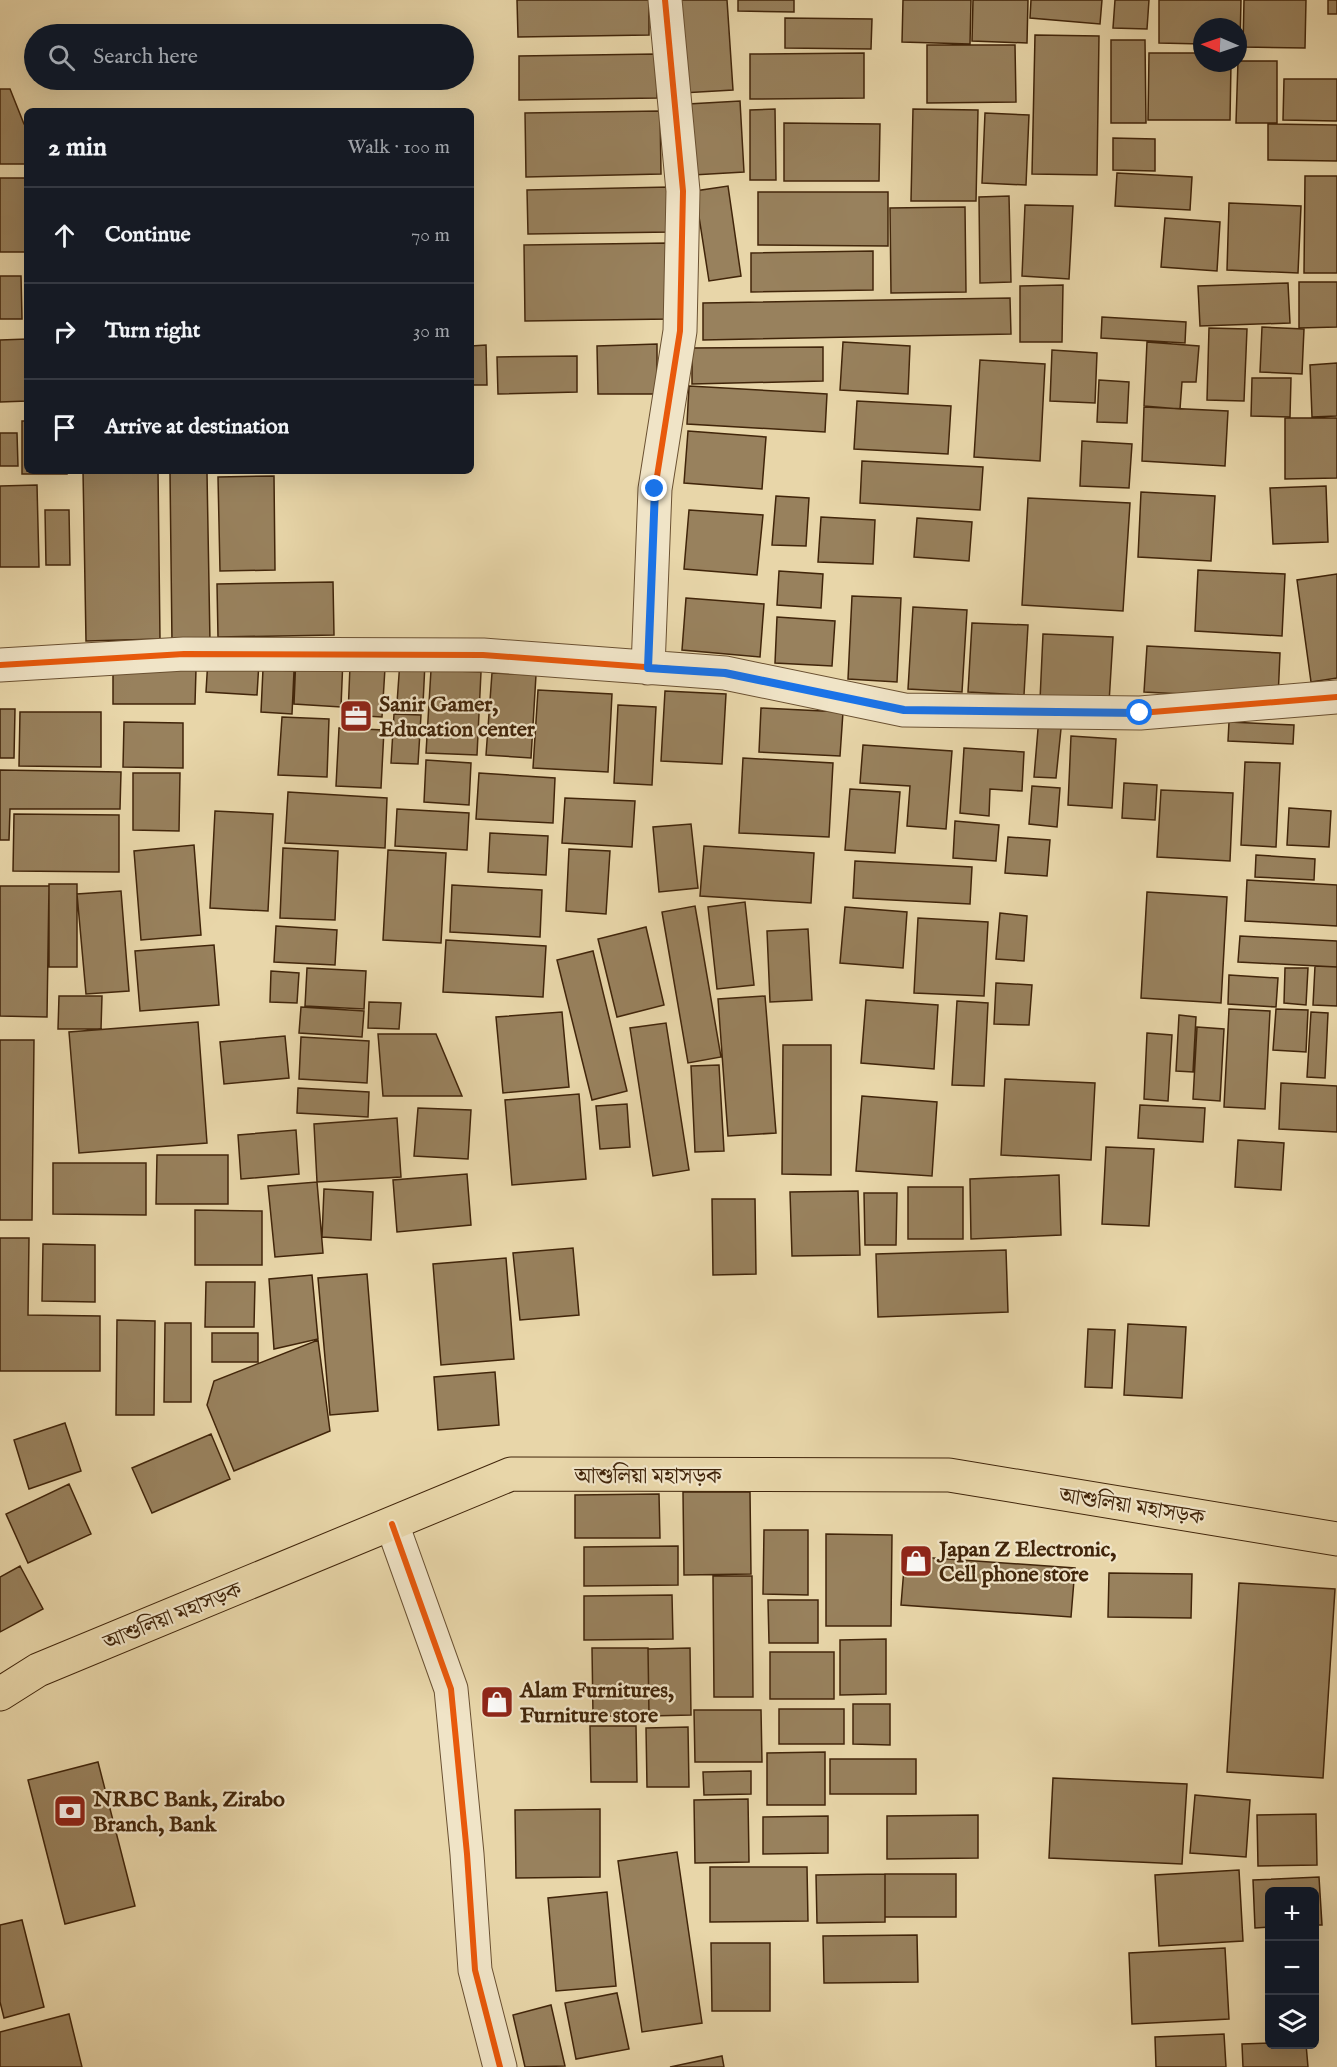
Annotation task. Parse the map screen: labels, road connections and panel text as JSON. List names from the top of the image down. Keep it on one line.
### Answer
{"streets":{"highway":["আশুলিয়া মহাসড়ক"]},"places":{"office":["Sanir Gamer, Education center"],"shop":["Japan Z Electronic, Cell phone store","Alam Furnitures, Furniture store"],"bank":["NRBC Bank, Zirabo Branch, Bank"]},"north":"left","page":{"search":"Search here","heading":["2 min","Walk · 100 m"],"list":[["Continue","70 m"],["Turn right","30 m"],"Arrive at destination"],"map_buttons":["+","−"]}}
